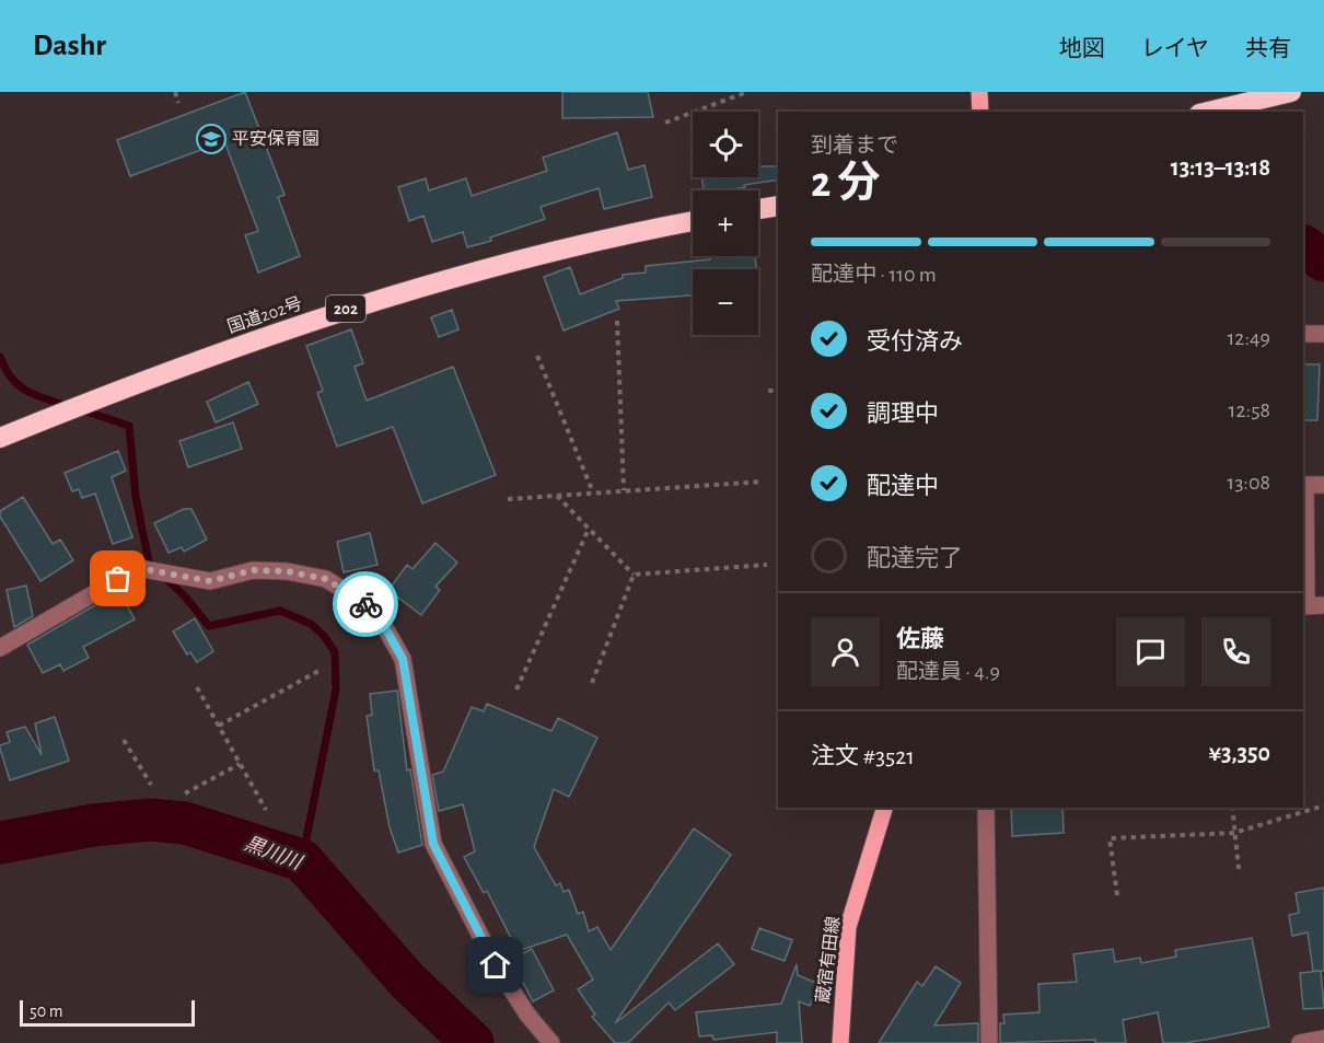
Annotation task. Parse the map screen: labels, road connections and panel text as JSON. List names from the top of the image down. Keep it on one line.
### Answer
{"streets":{"highway":["202","国道202号"],"main road":["蔵宿有田線"]},"water":["黒川川"],"places":{"school or university":["平安保育園"]},"scale_bar":"50 m","page":{"header":"Dashr","nav":["地図","レイヤ","共有"],"map_buttons":["+","−"],"heading":["2 分","到着まで","13:13–13:18"],"panel":["佐藤","配達員 · 4.9","注文 #3521","¥3,350"],"bar":"配達中 · 110 m","list":[["受付済み","12:49"],["調理中","12:58"],["配達中","13:08"],"配達完了"],"scale":"50 m"}}
